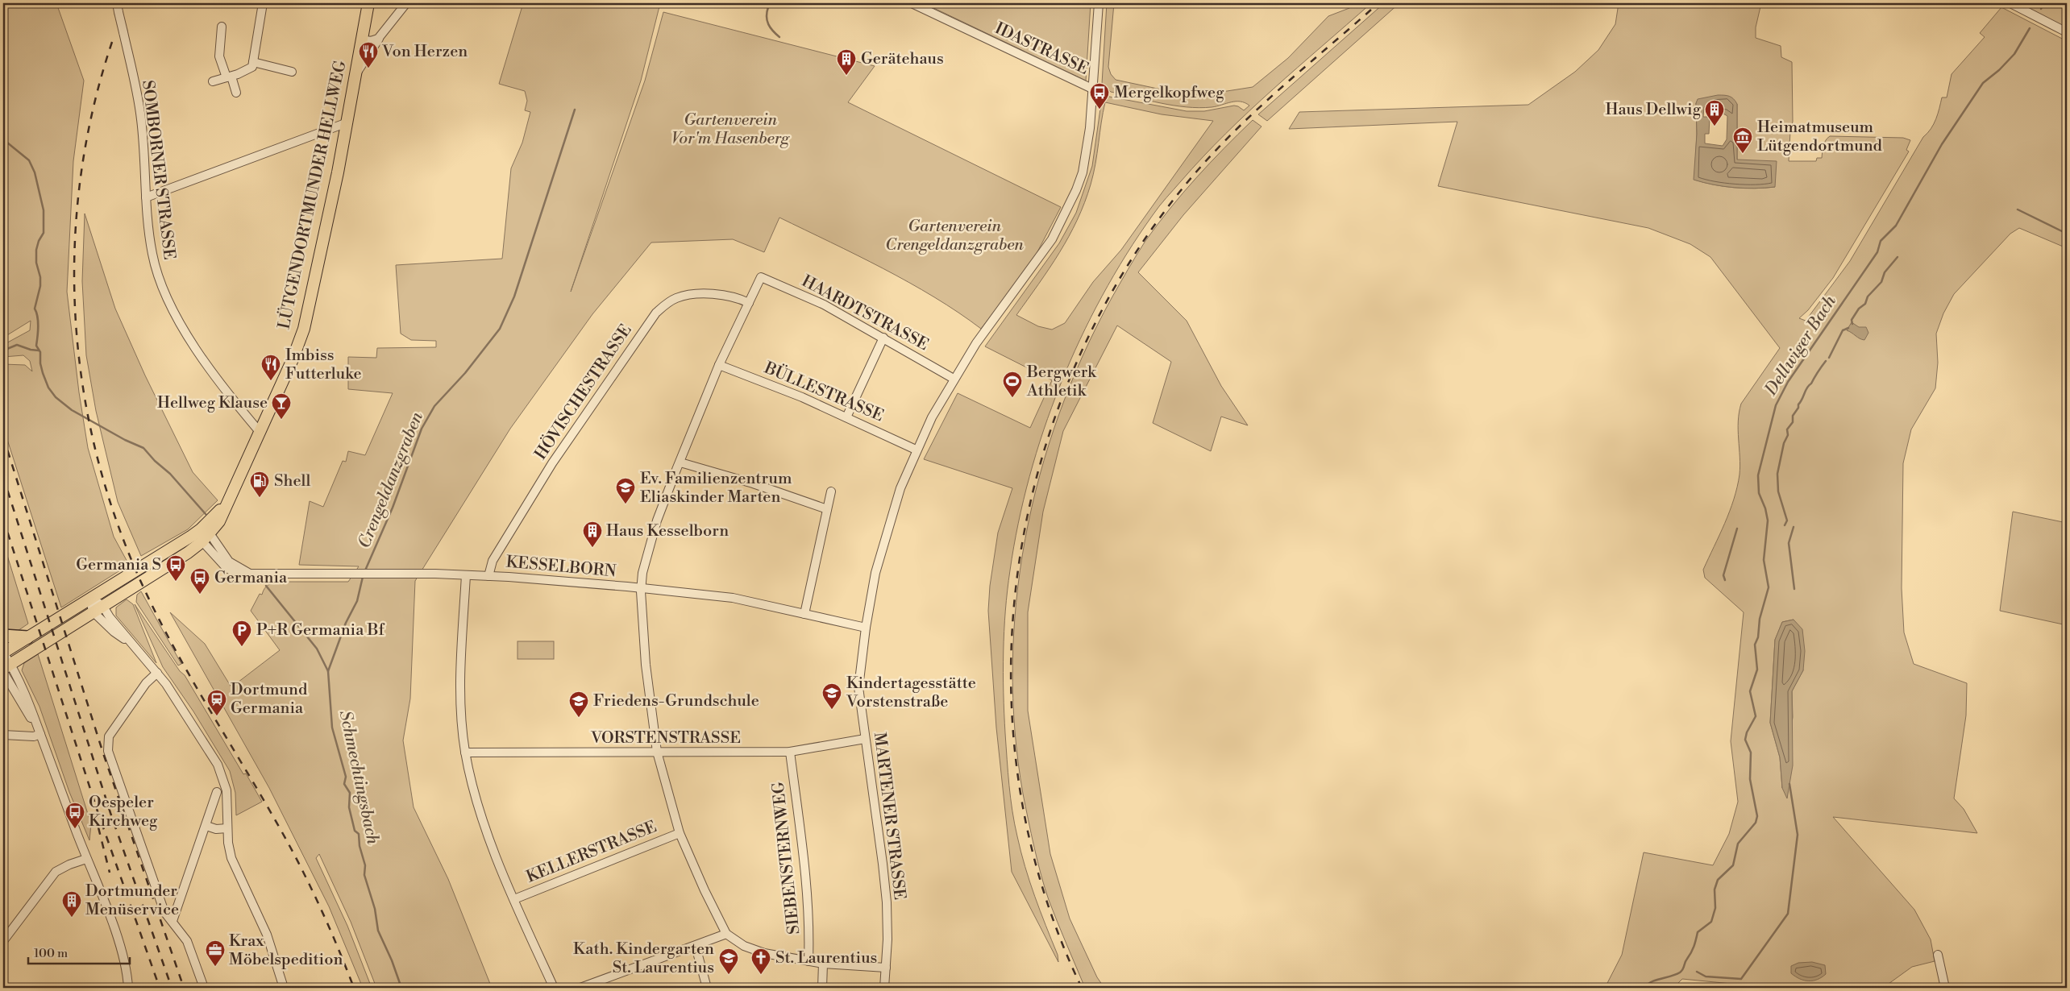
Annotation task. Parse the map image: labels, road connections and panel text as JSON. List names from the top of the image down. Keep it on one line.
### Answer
{"streets":{"main road":["LÜTGENDORTMUNDER HELLWEG"],"street":["IDASTRASSE","SOMBORNER STRASSE","HAARDTSTRASSE","HÖVISCHESTRASSE","BÜLLESTRASSE","KESSELBORN","VORSTENSTRASSE","MARTENER STRASSE","KELLERSTRASSE","SIEBENSTERNWEG"]},"crossings":[["IDASTRASSE","MARTENER STRASSE"],["SOMBORNER STRASSE","LÜTGENDORTMUNDER HELLWEG"],["LÜTGENDORTMUNDER HELLWEG","KESSELBORN"],["HAARDTSTRASSE","HÖVISCHESTRASSE"],["HAARDTSTRASSE","MARTENER STRASSE"],["HÖVISCHESTRASSE","KESSELBORN"],["BÜLLESTRASSE","MARTENER STRASSE"],["KESSELBORN","MARTENER STRASSE"],["VORSTENSTRASSE","MARTENER STRASSE"],["VORSTENSTRASSE","SIEBENSTERNWEG"]],"water":["Dellwiger Bach","Crengeldanzgraben","Schmechtingsbach"],"parks":["Gartenverein Vor'm Hasenberg","Gartenverein Crengeldanzgraben"],"places":{"restaurant":["Von Herzen","Imbiss Futterluke"],"building":["Gerätehaus","Haus Dellwig","Haus Kesselborn","Dortmunder Menüservice"],"bus stop":["Mergelkopfweg","Germania S","Germania","Oespeler Kirchweg"],"museum":["Heimatmuseum Lütgendortmund"],"sports":["Bergwerk Athletik"],"bar":["Hellweg Klause"],"fuel station":["Shell"],"school or university":["Ev. Familienzentrum Eliaskinder Marten","Kindertagesstätte Vorstenstraße","Friedens-Grundschule","Kath. Kindergarten St. Laurentius"],"parking":["P+R Germania Bf"],"station":["Dortmund Germania"],"office":["Krax Möbelspedition"],"church":["St. Laurentius"]},"scale_bar":"100 m"}
